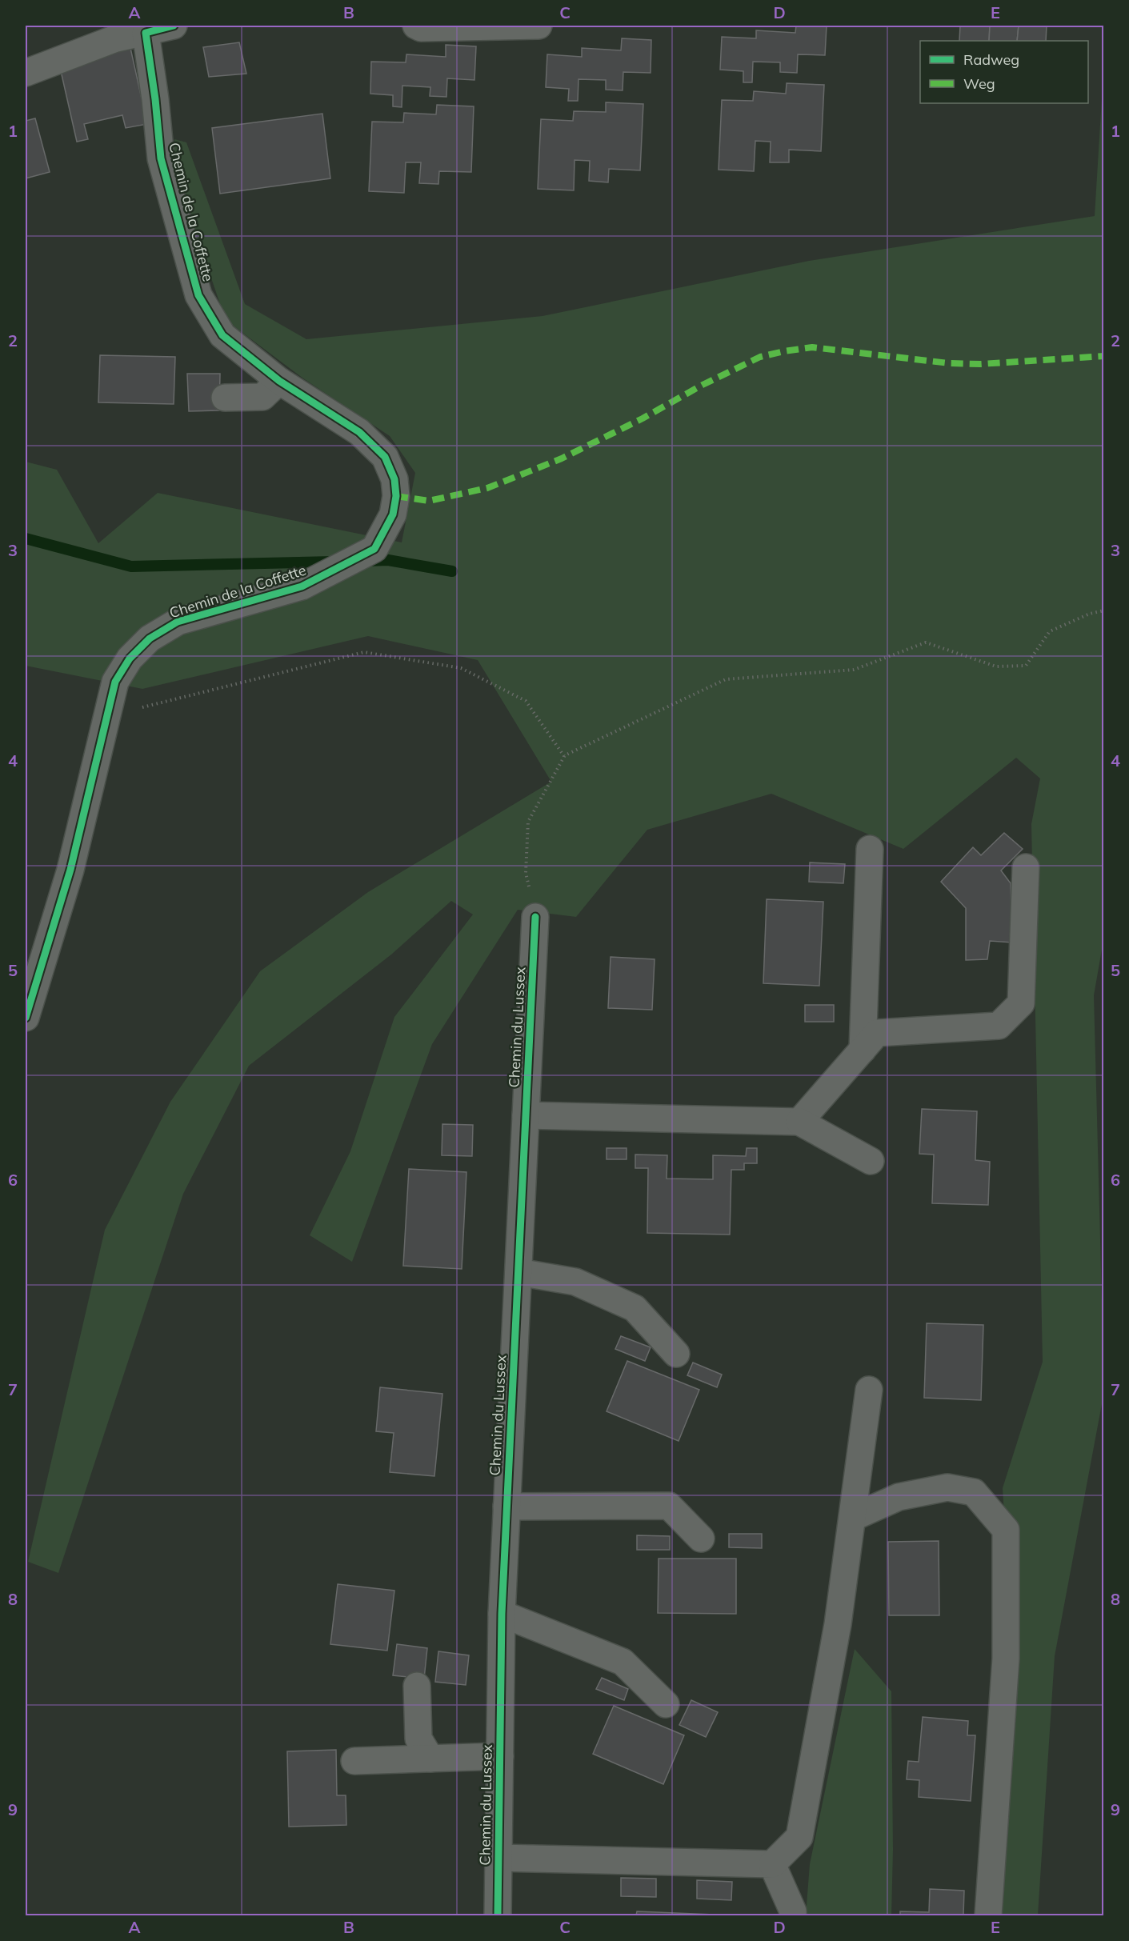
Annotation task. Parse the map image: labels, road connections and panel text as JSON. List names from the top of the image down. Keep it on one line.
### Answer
{"streets":{"street":["Chemin de la Coffette","Chemin du Lussex"]},"legend":["Radweg","Weg"],"grid":{"columns":["A","B","C","D","E"],"rows":["1","2","3","4","5","6","7","8","9"]}}
